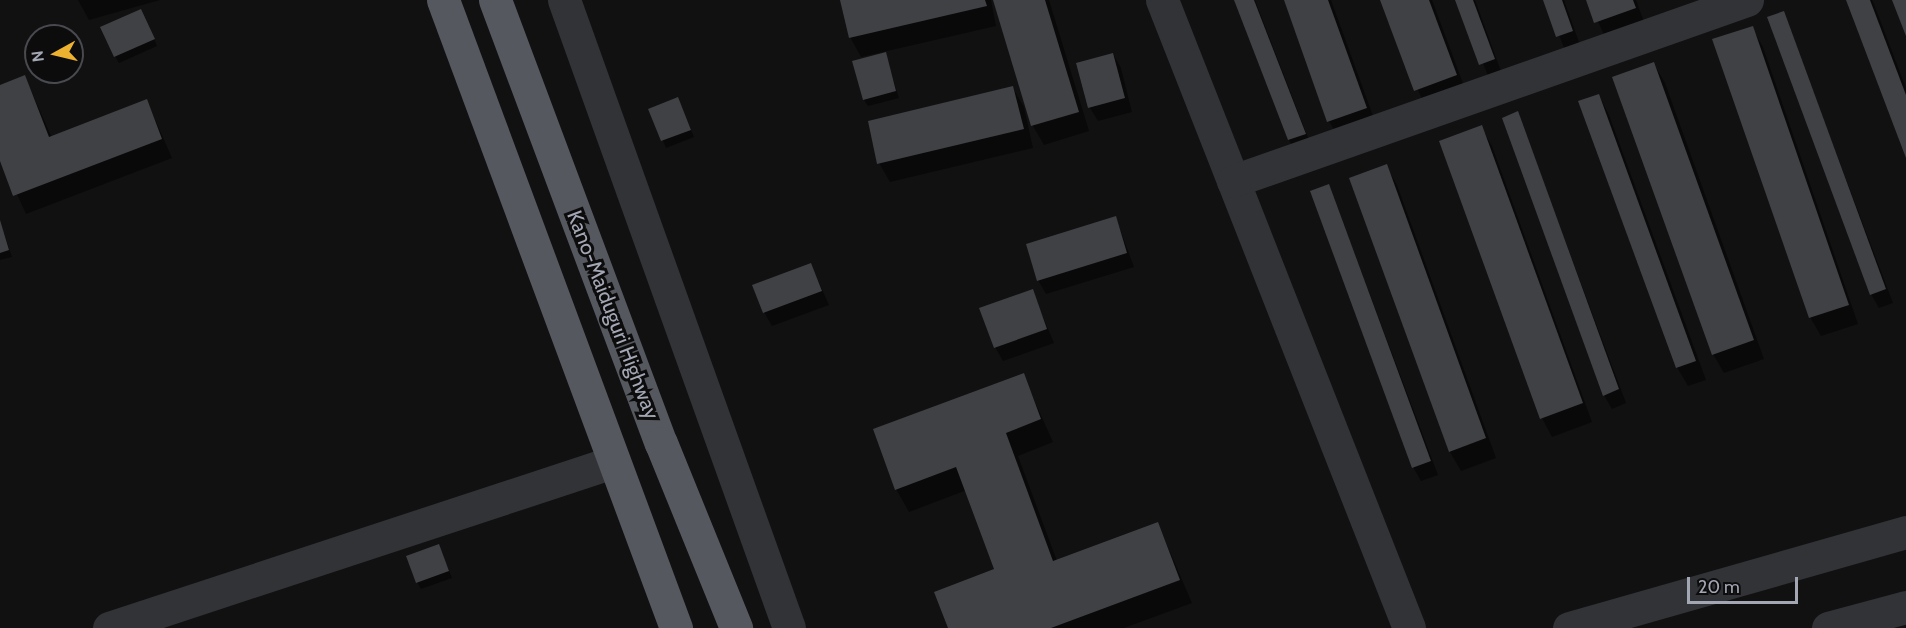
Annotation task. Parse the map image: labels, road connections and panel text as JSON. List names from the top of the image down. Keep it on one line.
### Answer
{"streets":{"highway":["Kano-Maiduguri Highway"]},"scale_bar":"20 m","north":"left"}
